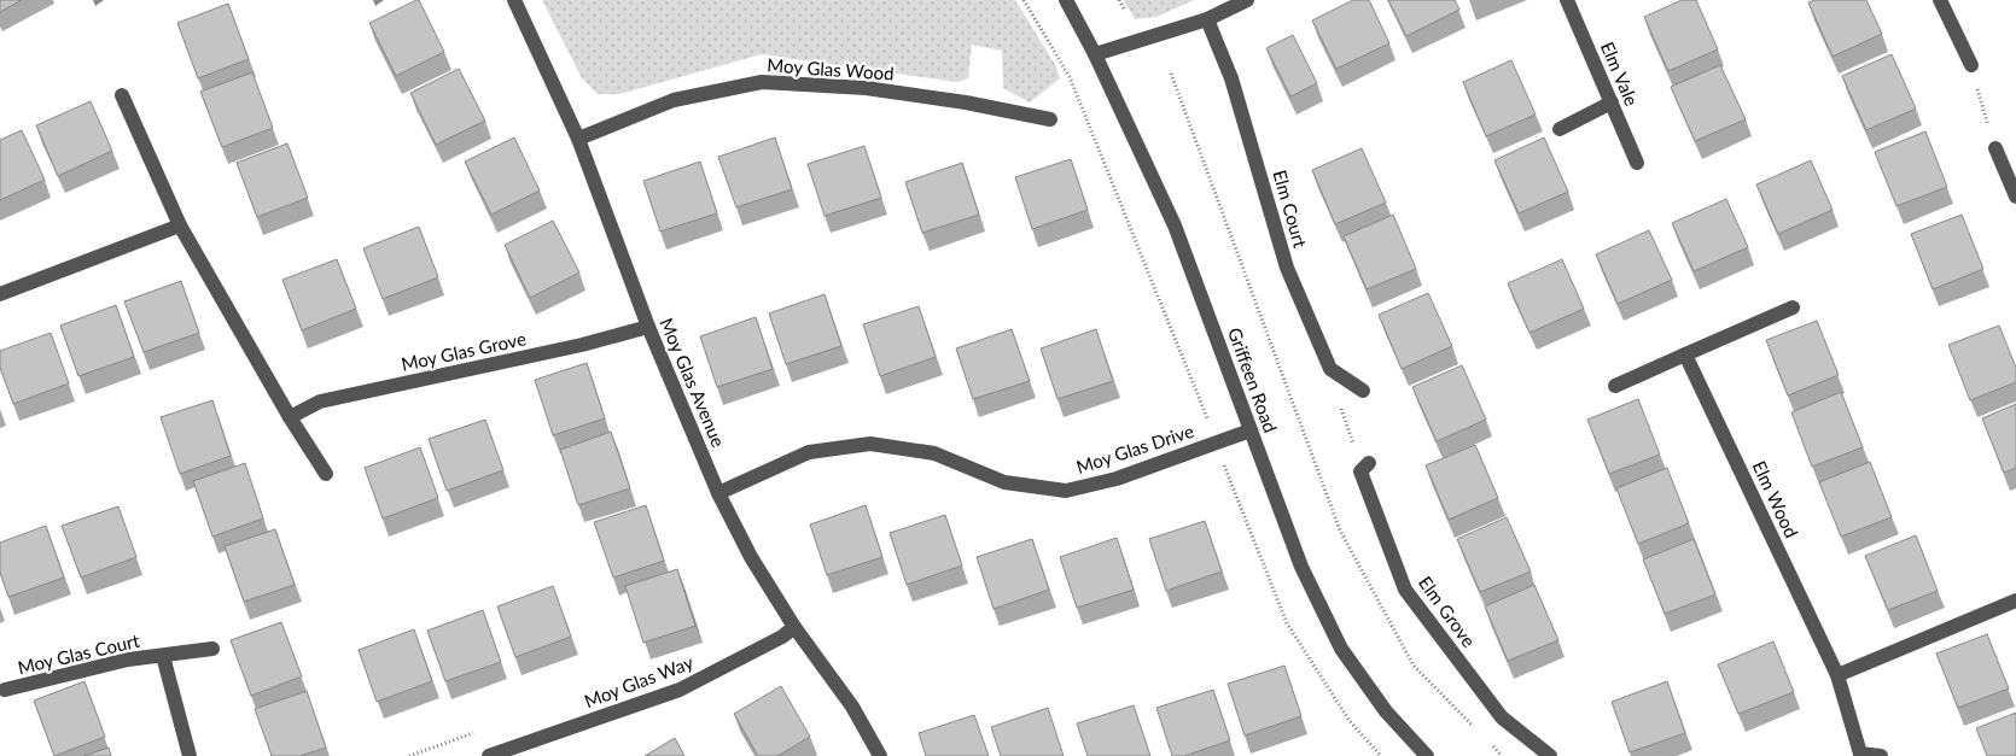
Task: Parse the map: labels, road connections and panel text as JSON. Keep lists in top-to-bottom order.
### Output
{
  "streets": {
    "street": [
      "Moy Glas Wood",
      "Elm Vale",
      "Elm Court",
      "Moy Glas Grove",
      "Griffeen Road",
      "Moy Glas Avenue",
      "Moy Glas Drive",
      "Elm Wood",
      "Elm Grove",
      "Moy Glas Court",
      "Moy Glas Way"
    ]
  },
  "crossings": [
    ["Moy Glas Wood", "Moy Glas Avenue"],
    ["Moy Glas Grove", "Moy Glas Avenue"],
    ["Griffeen Road", "Moy Glas Drive"],
    ["Moy Glas Avenue", "Moy Glas Drive"],
    ["Moy Glas Avenue", "Moy Glas Way"]
  ]
}
